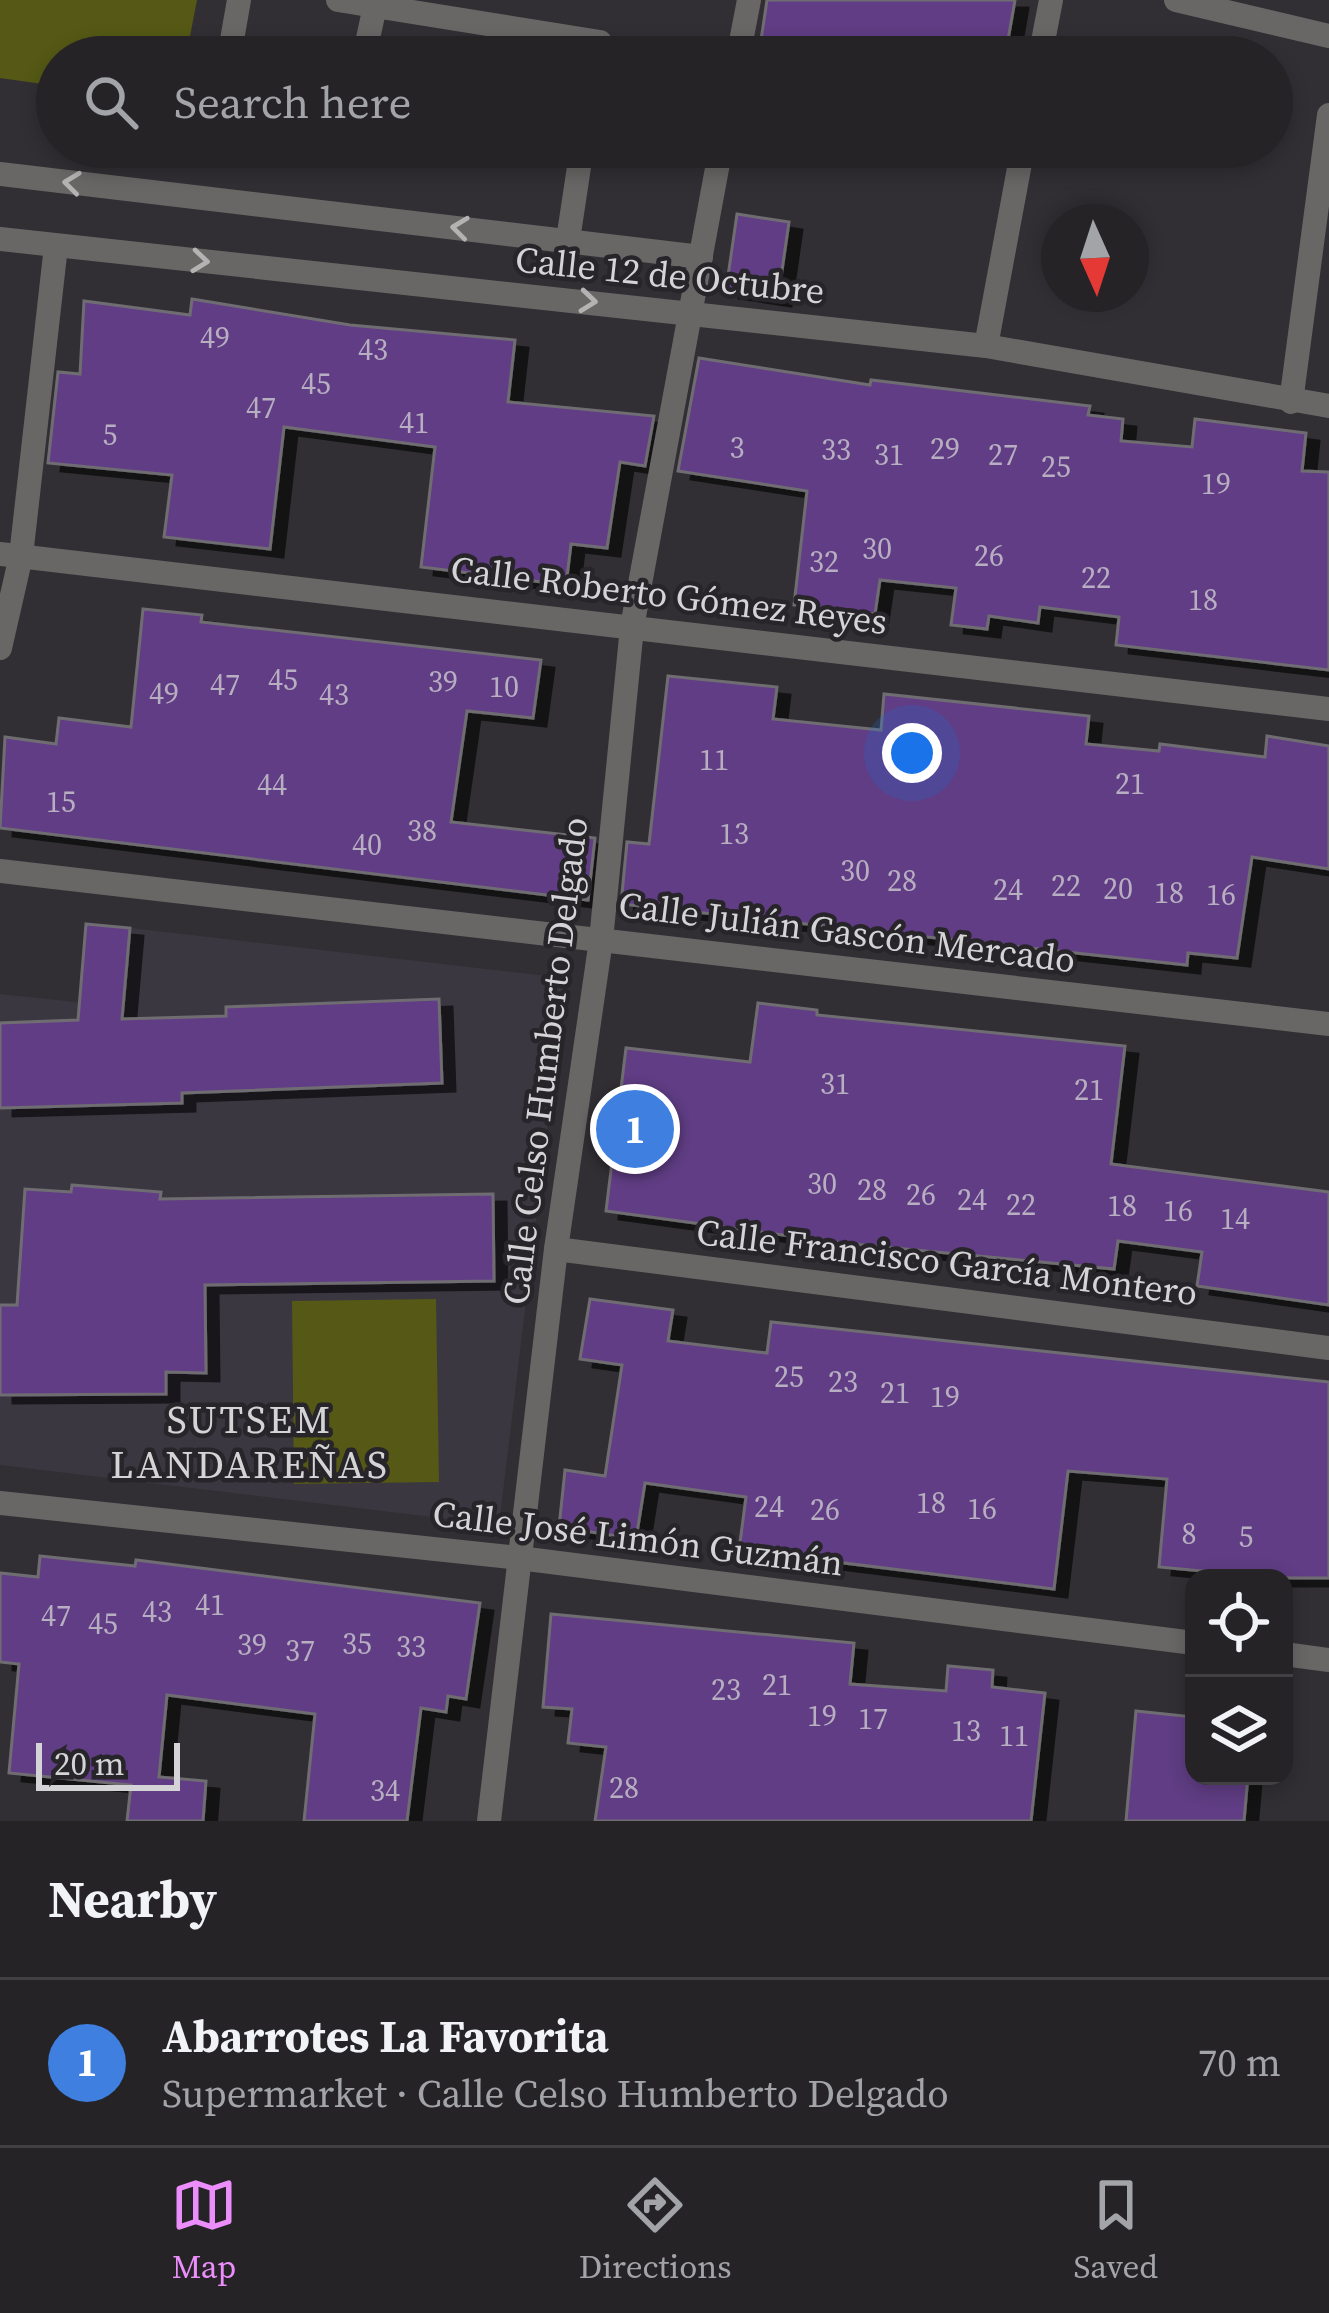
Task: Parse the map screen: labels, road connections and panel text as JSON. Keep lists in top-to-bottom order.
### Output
{
  "streets": {
    "street": [
      "Calle 12 de Octubre",
      "Calle Roberto Gómez Reyes",
      "Calle Julián Gascón Mercado",
      "Calle Celso Humberto Delgado",
      "Calle Francisco García Montero",
      "Calle José Limón Guzmán"
    ]
  },
  "crossings": [
    ["Calle 12 de Octubre", "Calle Celso Humberto Delgado"],
    ["Calle Roberto Gómez Reyes", "Calle Celso Humberto Delgado"],
    ["Calle Julián Gascón Mercado", "Calle Celso Humberto Delgado"],
    ["Calle Celso Humberto Delgado", "Calle Francisco García Montero"],
    ["Calle Celso Humberto Delgado", "Calle José Limón Guzmán"]
  ],
  "districts": ["SUTSEM LANDAREÑAS"],
  "house_numbers": [
    "49",
    "43",
    "45",
    "47",
    "41",
    "5",
    "3",
    "29",
    "33",
    "31",
    "27",
    "25",
    "19",
    "30",
    "26",
    "32",
    "22",
    "18",
    "45",
    "39",
    "47",
    "10",
    "49",
    "43",
    "11",
    "21",
    "44",
    "15",
    "38",
    "13",
    "40",
    "30",
    "28",
    "22",
    "20",
    "24",
    "18",
    "16",
    "31",
    "21",
    "30",
    "28",
    "26",
    "24",
    "22",
    "18",
    "16",
    "14",
    "25",
    "23",
    "21",
    "19",
    "18",
    "24",
    "16",
    "26",
    "8",
    "5",
    "41",
    "43",
    "47",
    "45",
    "35",
    "39",
    "33",
    "37",
    "21",
    "23",
    "19",
    "17",
    "13",
    "11",
    "28",
    "34"
  ],
  "scale_bar": "20 m",
  "north": "bottom",
  "page": {
    "search": "Search here",
    "pins": "1",
    "scale": "20 m",
    "heading": "Nearby",
    "list": [
      {
        "mark": "1",
        "name": "Abarrotes La Favorita",
        "note": "Supermarket · Calle Celso Humberto Delgado",
        "value": "70 m"
      }
    ],
    "nav": ["Map", "Directions", "Saved"]
  }
}
